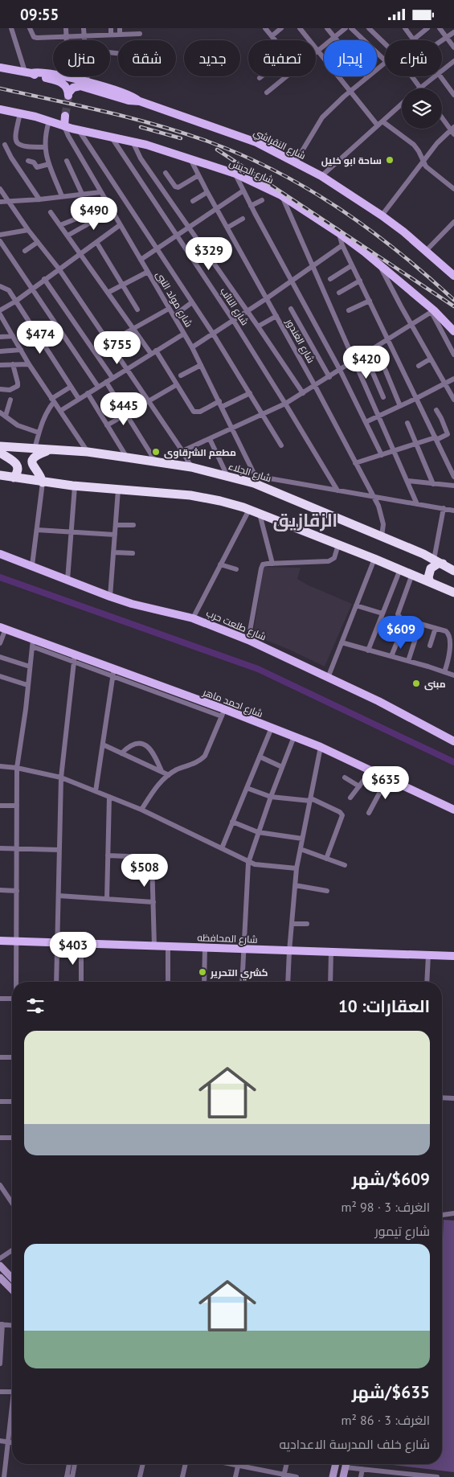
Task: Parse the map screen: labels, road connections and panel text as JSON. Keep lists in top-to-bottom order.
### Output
{
  "streets": {
    "highway": ["شارع الجلاء"],
    "main road": [
      "شارع النقراشي",
      "شارع الجيش",
      "شارع طلعت حرب",
      "شارع احمد ماهر",
      "شارع المحافظه"
    ],
    "street": ["شارع مولد النبى", "شارع النائب", "شارع الغندور"]
  },
  "crossings": [
    ["شارع الجيش", "شارع مولد النبى"],
    ["شارع الجيش", "شارع النائب"],
    ["شارع الجيش", "شارع الغندور"],
    ["شارع مولد النبى", "شارع الجلاء"],
    ["شارع الغندور", "شارع الجلاء"]
  ],
  "districts": ["الزقازيق"],
  "places": [
    "ساحة ابو خليل",
    "مطعم الشرقاوى",
    "مبنى",
    "كشري التحرير"
  ],
  "page": {
    "status": "09:55",
    "chip": [
      "شراء",
      "إيجار",
      "تصفية",
      "جديد",
      "شقة",
      "منزل"
    ],
    "price": [
      "$490",
      "$329",
      "$474",
      "$755",
      "$420",
      "$445",
      "$609",
      "$635",
      "$508",
      "$403"
    ],
    "heading": "العقارات: 10",
    "list": [
      {
        "name": "$609/شهر",
        "note": "الغرف: 3 · 98 m² · شارع تيمور"
      },
      {
        "name": "$635/شهر",
        "note": "الغرف: 3 · 86 m² · شارع خلف المدرسة الاعداديه"
      }
    ]
  }
}
